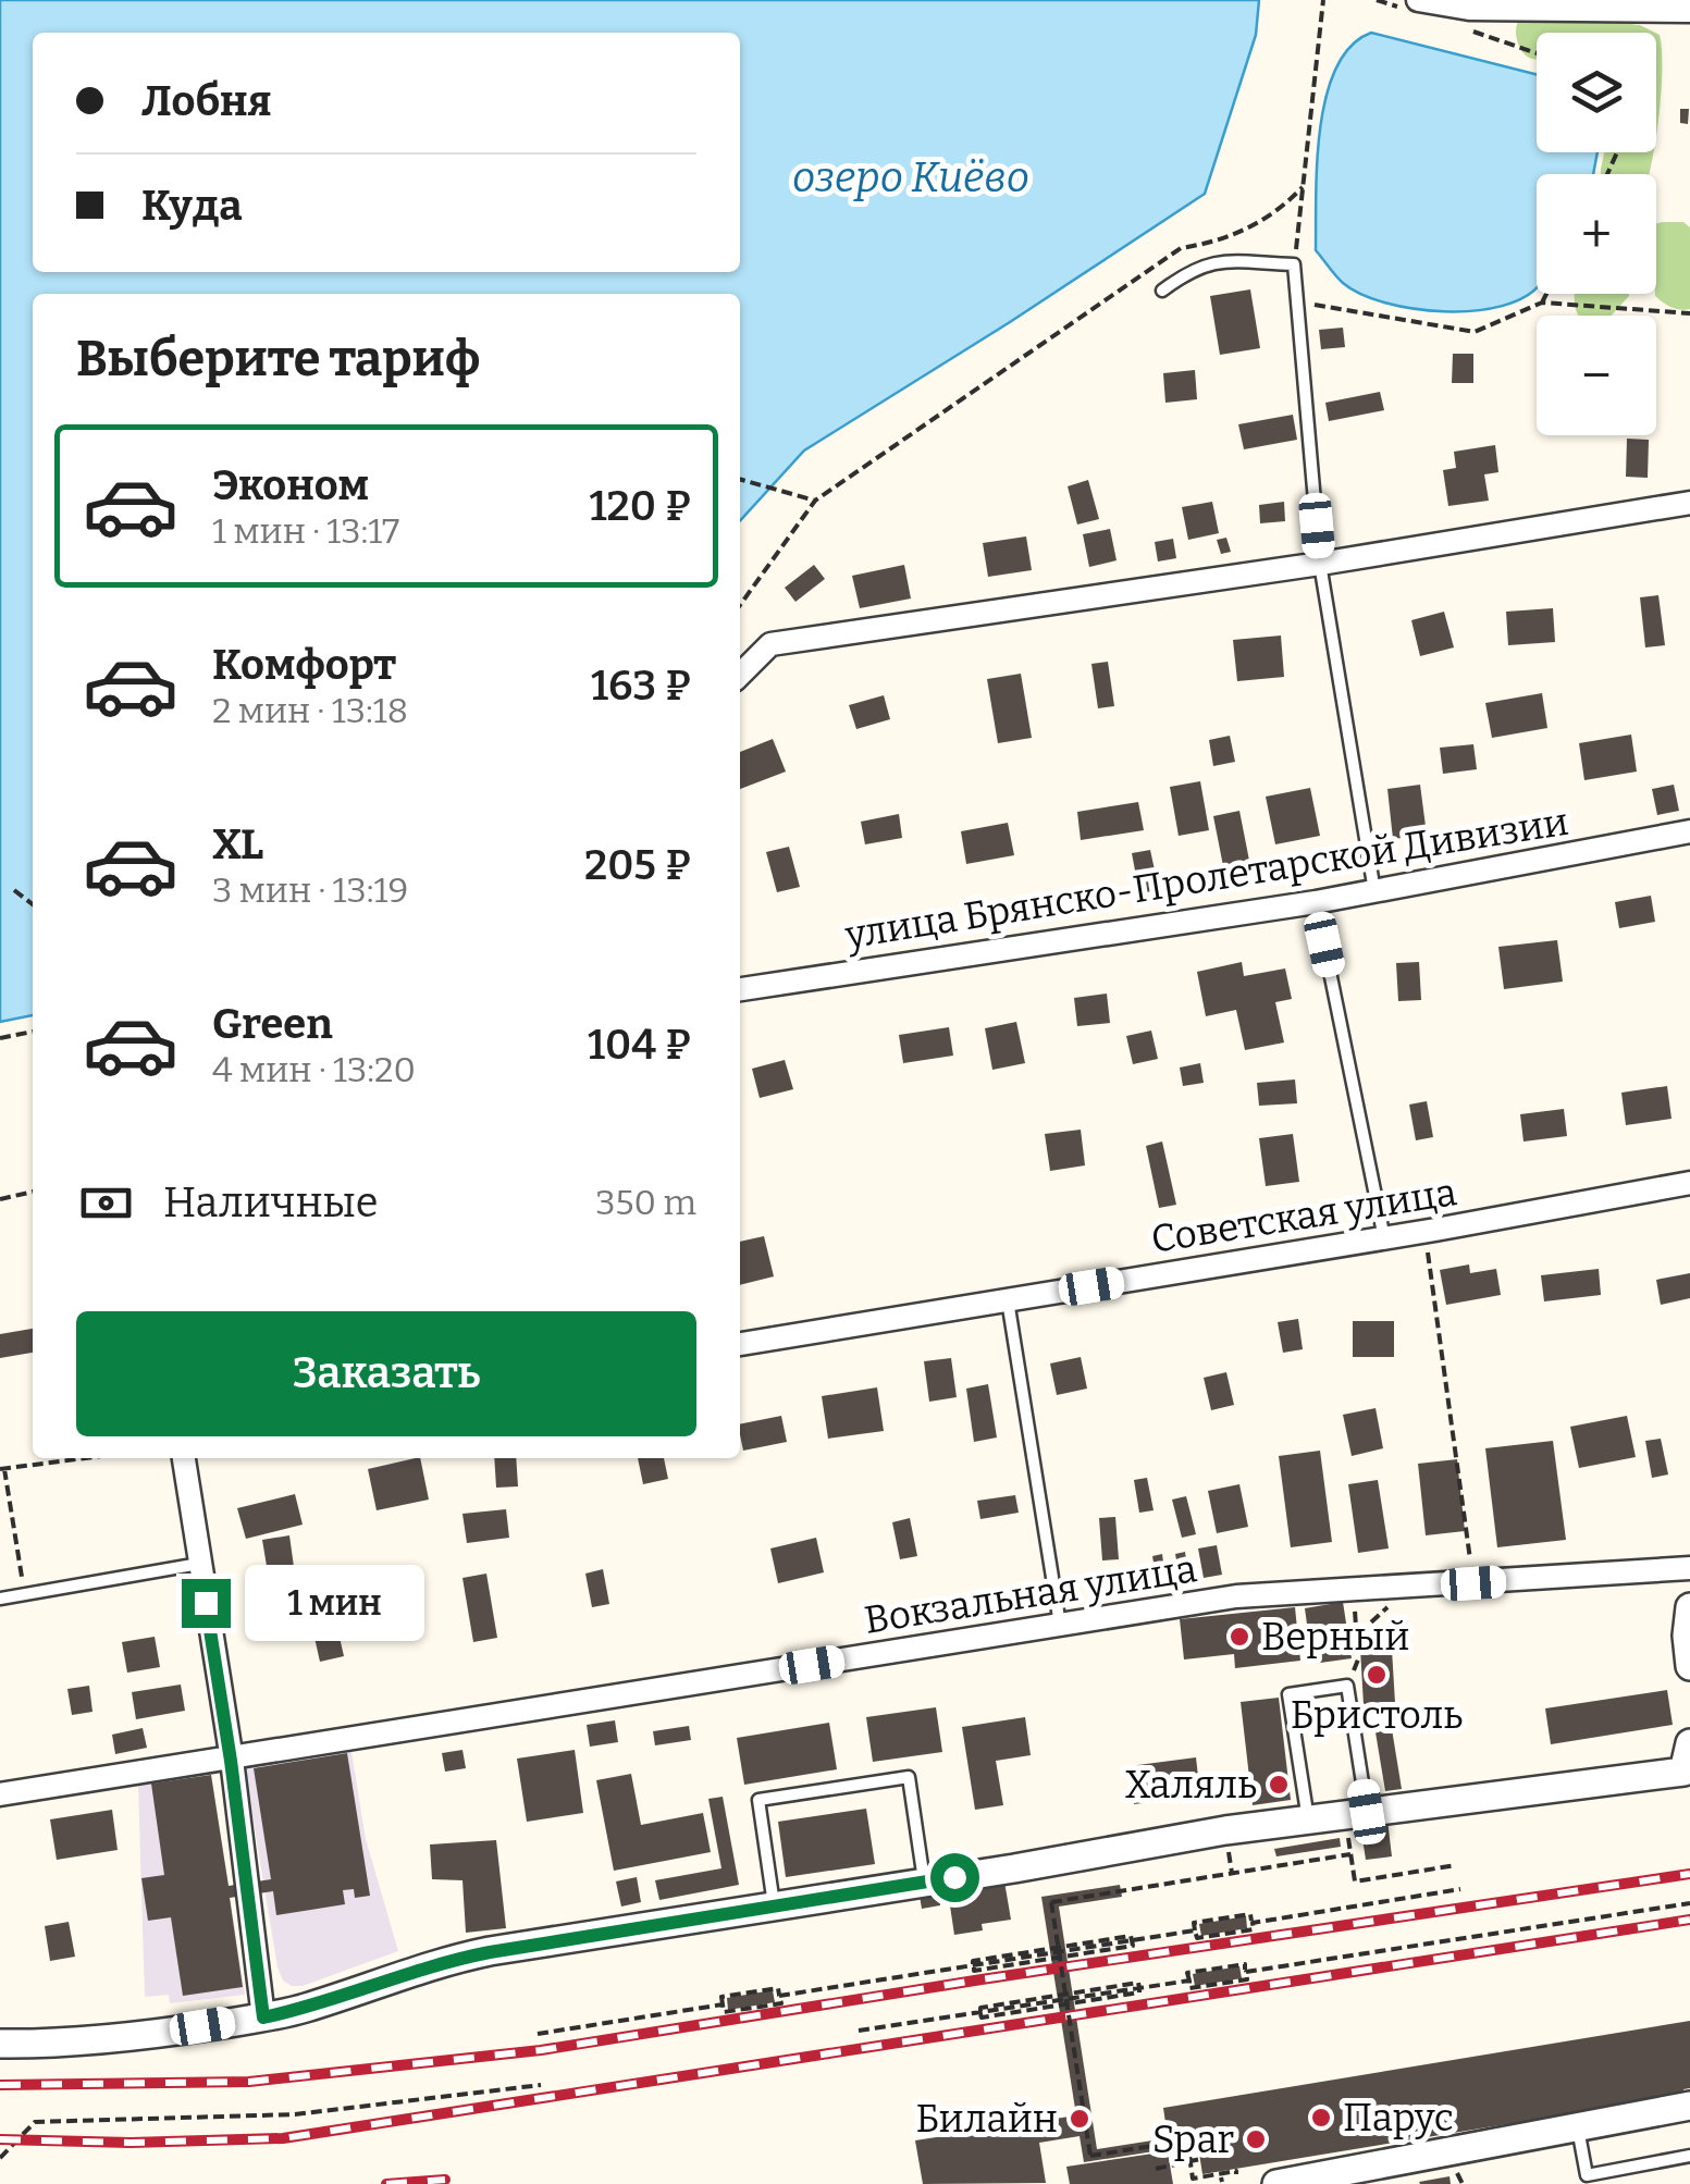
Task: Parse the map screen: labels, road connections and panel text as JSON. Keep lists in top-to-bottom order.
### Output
{
  "streets": {
    "street": ["улица Брянско-Пролетарской Дивизии", "Советская улица", "Вокзальная улица"]
  },
  "water": ["озеро Киёво"],
  "places": [
    "Верный",
    "Бристоль",
    "Халяль",
    "Парус",
    "Билайн",
    "Spar"
  ],
  "page": {
    "map_buttons": ["+", "−"],
    "banner": ["Лобня", "Куда"],
    "heading": "Выберите тариф",
    "list": [
      {
        "name": "Эконом",
        "note": "1 мин · 13:17",
        "value": "120 ₽"
      },
      {
        "name": "Комфорт",
        "note": "2 мин · 13:18",
        "value": "163 ₽"
      },
      {
        "name": "XL",
        "note": "3 мин · 13:19",
        "value": "205 ₽"
      },
      {
        "name": "Green",
        "note": "4 мин · 13:20",
        "value": "104 ₽"
      }
    ],
    "pay": ["Наличные", "350 m"],
    "buttons": "Заказать",
    "bubble": "1 мин"
  }
}
